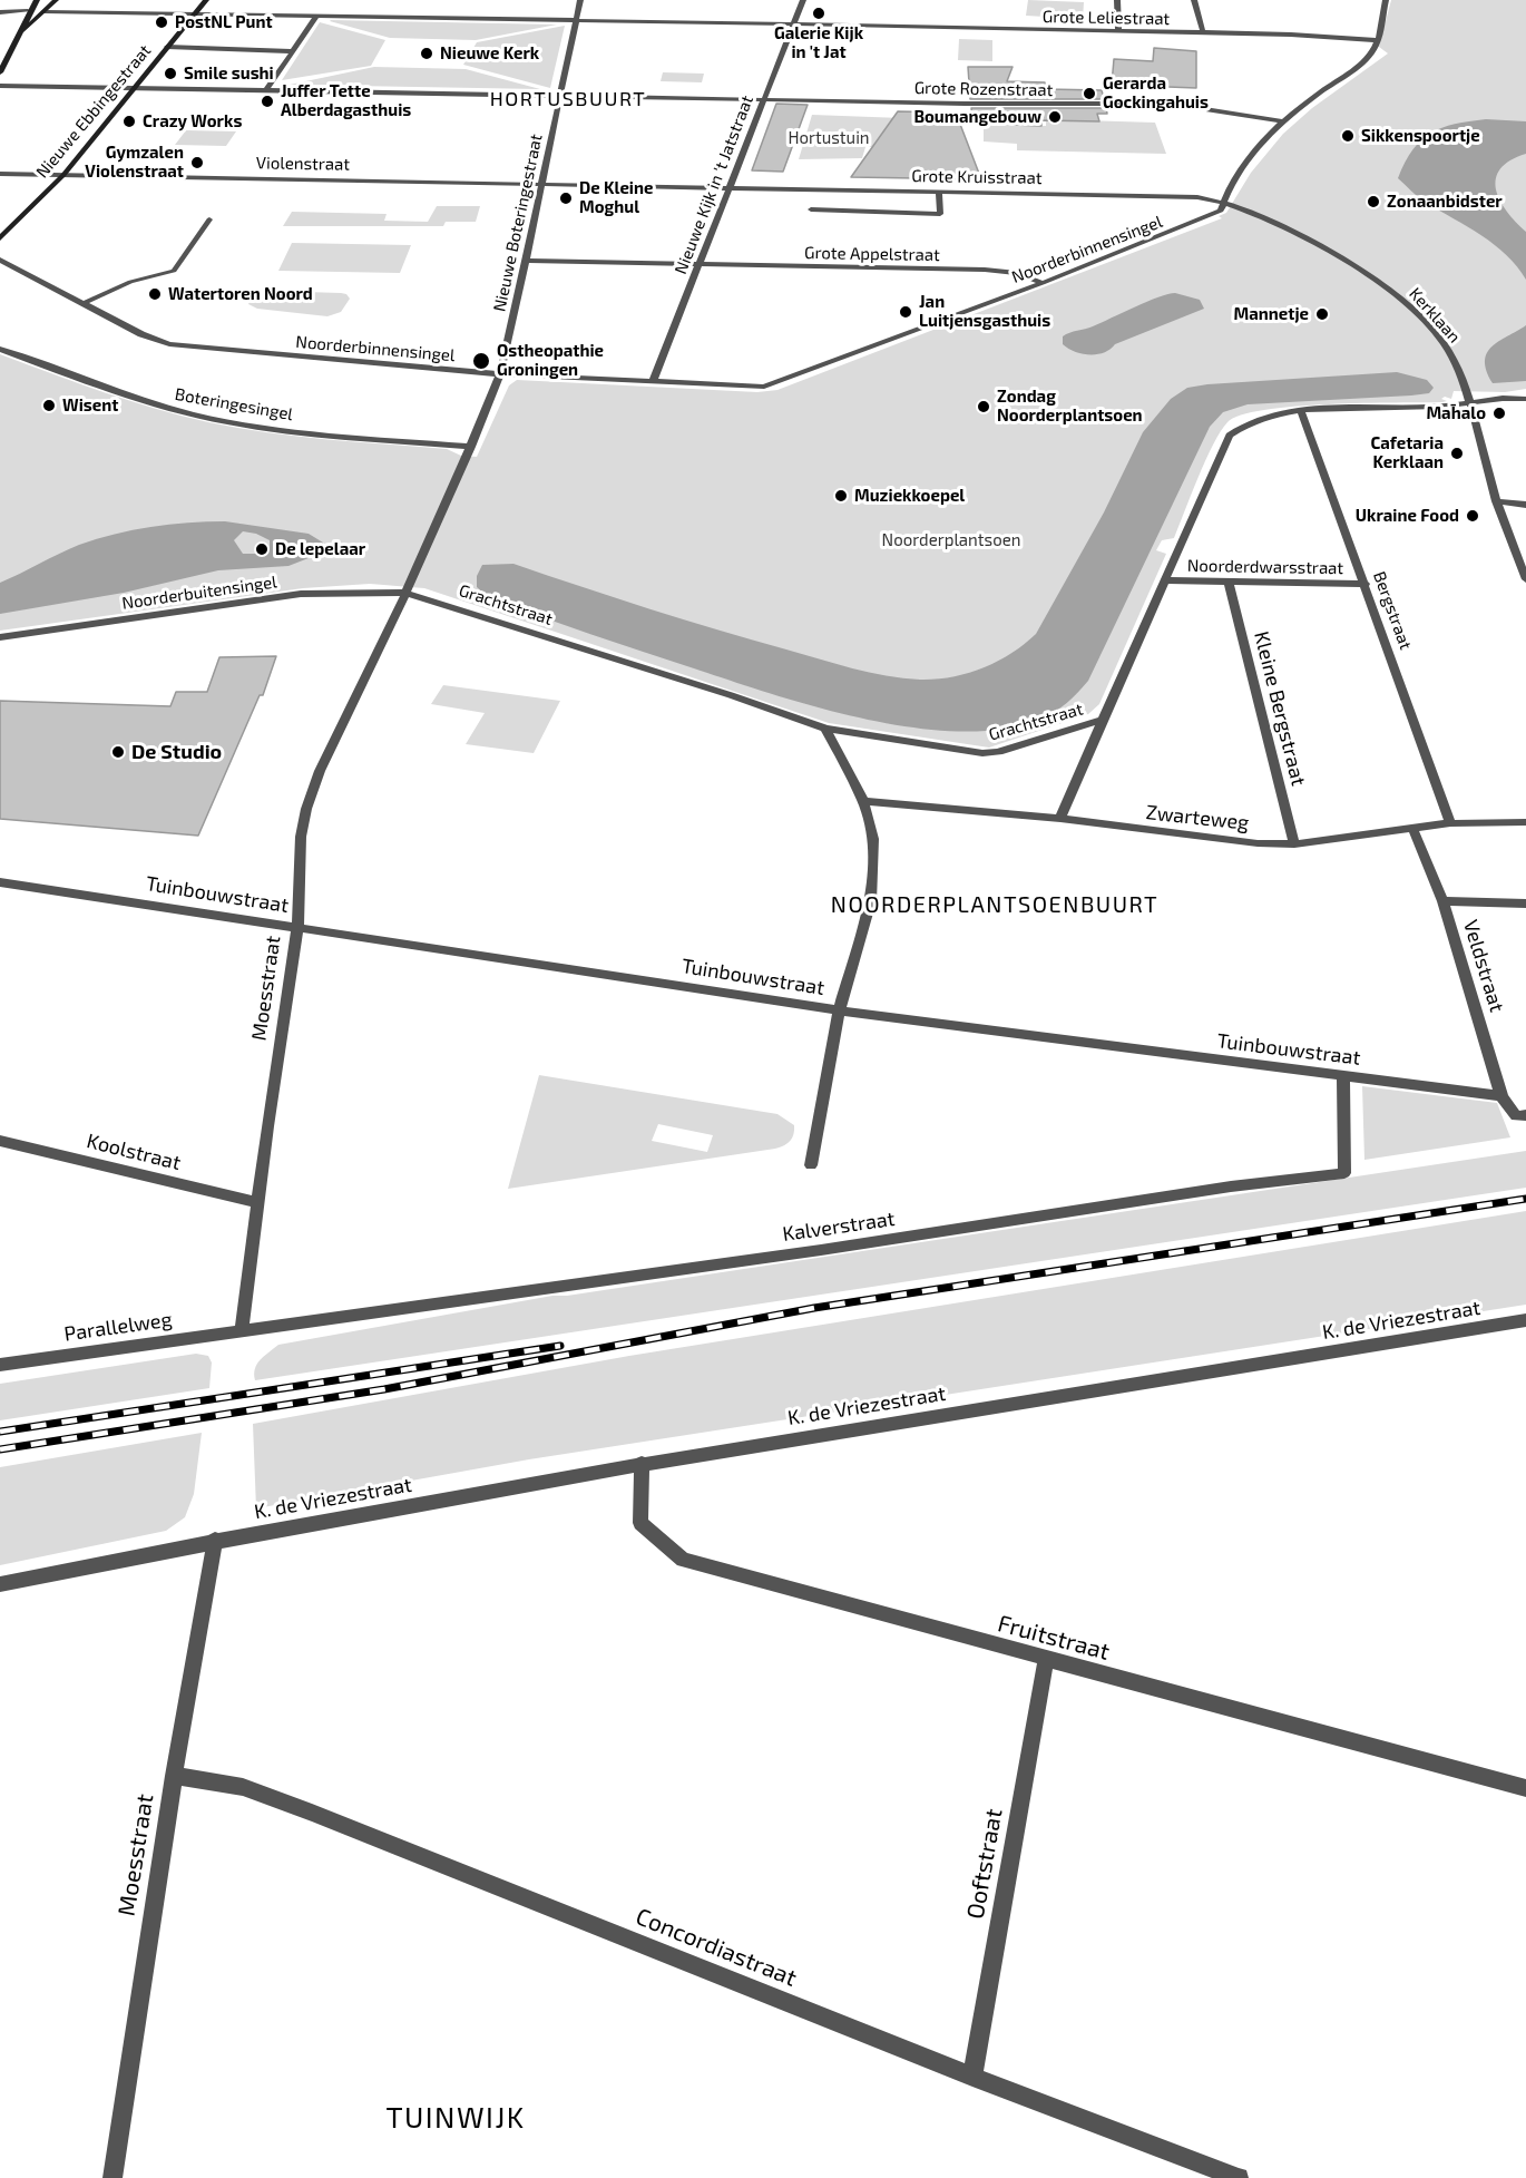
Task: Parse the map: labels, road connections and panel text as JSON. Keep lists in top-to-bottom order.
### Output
{
  "streets": {
    "street": [
      "Grote Leliestraat",
      "Grote Rozenstraat",
      "Nieuwe Ebbingestraat",
      "Violenstraat",
      "Grote Kruisstraat",
      "Nieuwe Kijk in 't Jatstraat",
      "Nieuwe Boteringestraat",
      "Noorderbinnensingel",
      "Grote Appelstraat",
      "Kerklaan",
      "Boteringesingel",
      "Noorderdwarsstraat",
      "Noorderbuitensingel",
      "Grachtstraat",
      "Bergstraat",
      "Kleine Bergstraat",
      "Zwarteweg",
      "Tuinbouwstraat",
      "Veldstraat",
      "Moesstraat",
      "Koolstraat",
      "Kalverstraat",
      "K. de Vriezestraat",
      "Parallelweg",
      "Fruitstraat",
      "Ooftstraat",
      "Concordiastraat"
    ]
  },
  "crossings": [
    ["Grote Leliestraat", "Nieuwe Ebbingestraat"],
    ["Grote Leliestraat", "Nieuwe Kijk in 't Jatstraat"],
    ["Grote Leliestraat", "Nieuwe Boteringestraat"],
    ["Grote Leliestraat", "Noorderbinnensingel"],
    ["Grote Rozenstraat", "Nieuwe Ebbingestraat"],
    ["Grote Rozenstraat", "Nieuwe Kijk in 't Jatstraat"],
    ["Grote Rozenstraat", "Nieuwe Boteringestraat"],
    ["Grote Rozenstraat", "Noorderbinnensingel"],
    ["Nieuwe Ebbingestraat", "Violenstraat"],
    ["Violenstraat", "Grote Kruisstraat"],
    ["Violenstraat", "Nieuwe Kijk in 't Jatstraat"],
    ["Violenstraat", "Nieuwe Boteringestraat"],
    ["Grote Kruisstraat", "Nieuwe Kijk in 't Jatstraat"],
    ["Grote Kruisstraat", "Noorderbinnensingel"],
    ["Grote Kruisstraat", "Kerklaan"],
    ["Nieuwe Kijk in 't Jatstraat", "Noorderbinnensingel"],
    ["Nieuwe Kijk in 't Jatstraat", "Grote Appelstraat"],
    ["Nieuwe Boteringestraat", "Noorderbinnensingel"],
    ["Nieuwe Boteringestraat", "Grote Appelstraat"],
    ["Nieuwe Boteringestraat", "Boteringesingel"],
    ["Nieuwe Boteringestraat", "Moesstraat"],
    ["Noorderbinnensingel", "Grote Appelstraat"],
    ["Noorderbinnensingel", "Kerklaan"],
    ["Kerklaan", "Grachtstraat"],
    ["Boteringesingel", "Moesstraat"],
    ["Noorderdwarsstraat", "Grachtstraat"],
    ["Noorderdwarsstraat", "Bergstraat"],
    ["Noorderdwarsstraat", "Kleine Bergstraat"],
    ["Noorderbuitensingel", "Grachtstraat"],
    ["Noorderbuitensingel", "Moesstraat"],
    ["Grachtstraat", "Bergstraat"],
    ["Grachtstraat", "Moesstraat"],
    ["Bergstraat", "Zwarteweg"],
    ["Kleine Bergstraat", "Zwarteweg"],
    ["Zwarteweg", "Veldstraat"],
    ["Tuinbouwstraat", "Veldstraat"],
    ["Tuinbouwstraat", "Moesstraat"],
    ["Tuinbouwstraat", "Kalverstraat"],
    ["Moesstraat", "Koolstraat"],
    ["Moesstraat", "Kalverstraat"],
    ["Moesstraat", "K. de Vriezestraat"],
    ["Moesstraat", "Parallelweg"],
    ["Moesstraat", "Concordiastraat"],
    ["Kalverstraat", "Parallelweg"],
    ["K. de Vriezestraat", "Fruitstraat"],
    ["Fruitstraat", "Ooftstraat"],
    ["Ooftstraat", "Concordiastraat"]
  ],
  "districts": ["HORTUSBUURT", "NOORDERPLANTSOENBUURT", "TUINWIJK"],
  "parks": ["Hortustuin", "Noorderplantsoen"],
  "places": [
    "Galerie Kijk in 't Jat",
    "PostNL Punt",
    "Nieuwe Kerk",
    "Smile sushi",
    "Gerarda Gockingahuis",
    "Juffer Tette Alberdagasthuis",
    "Boumangebouw",
    "Crazy Works",
    "Sikkenspoortje",
    "Gymzalen Violenstraat",
    "De Kleine Moghul",
    "Zonaanbidster",
    "Watertoren Noord",
    "Jan Luitjensgasthuis",
    "Mannetje",
    "Ostheopathie Groningen",
    "Wisent",
    "Zondag Noorderplantsoen",
    "Mah̄alo",
    "Cafetaria Kerklaan",
    "Muziekkoepel",
    "Ukraine Food",
    "De lepelaar",
    "De Studio"
  ]
}
